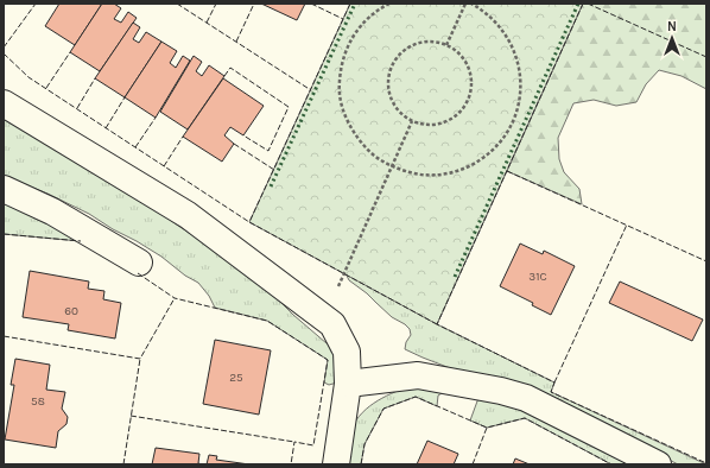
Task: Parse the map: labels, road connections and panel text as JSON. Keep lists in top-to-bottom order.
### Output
{
  "house_numbers": [
    "31C",
    "60",
    "25",
    "58"
  ],
  "north": "top"
}
